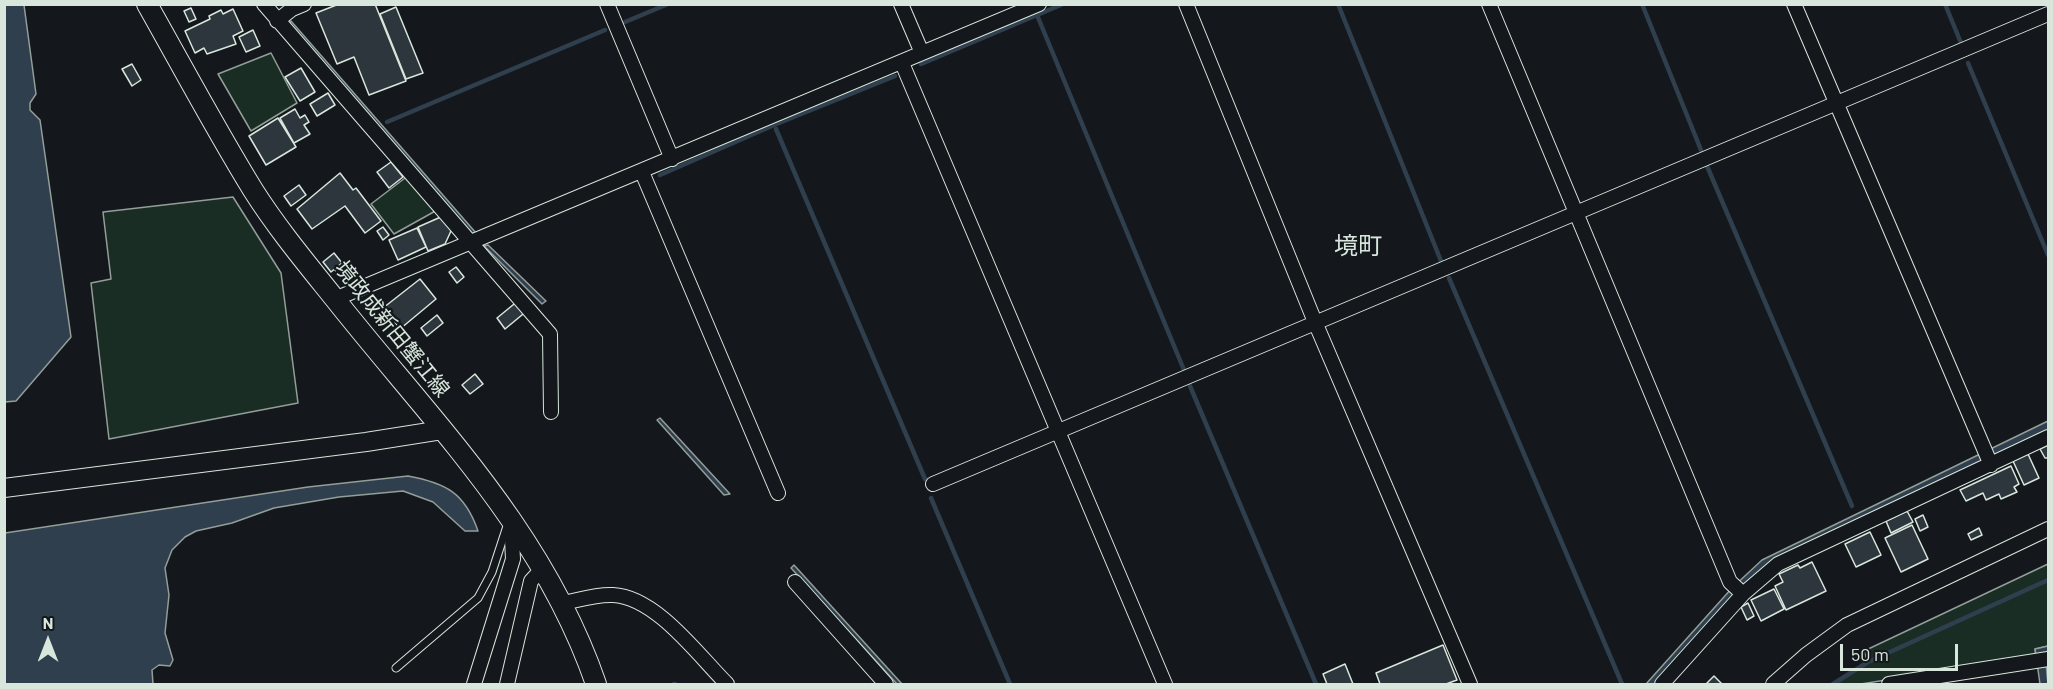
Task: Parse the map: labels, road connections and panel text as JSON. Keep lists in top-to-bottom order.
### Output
{
  "streets": {
    "main road": ["境政成新田蟹江線"]
  },
  "districts": ["境町"],
  "scale_bar": "50 m",
  "north": "top"
}
